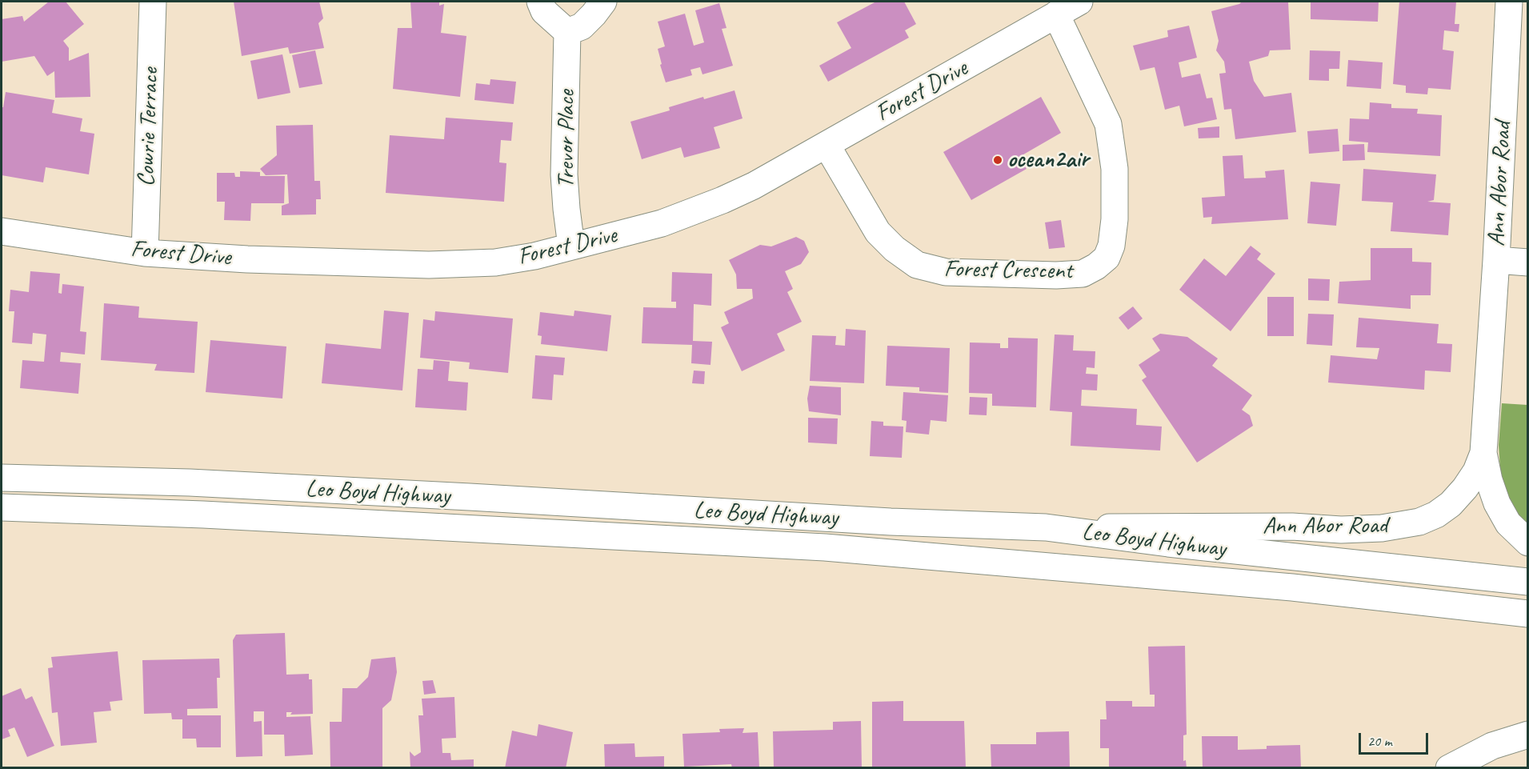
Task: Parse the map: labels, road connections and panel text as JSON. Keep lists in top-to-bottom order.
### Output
{
  "streets": {
    "main road": [
      "Forest Drive",
      "Cowrie Terrace",
      "Trevor Place",
      "Ann Abor Road",
      "Forest Crescent",
      "Leo Boyd Highway"
    ]
  },
  "crossings": [
    ["Forest Drive", "Cowrie Terrace"],
    ["Forest Drive", "Trevor Place"],
    ["Forest Drive", "Forest Crescent"],
    ["Ann Abor Road", "Leo Boyd Highway"]
  ],
  "places": ["ocean2air"],
  "scale_bar": "20 m"
}
